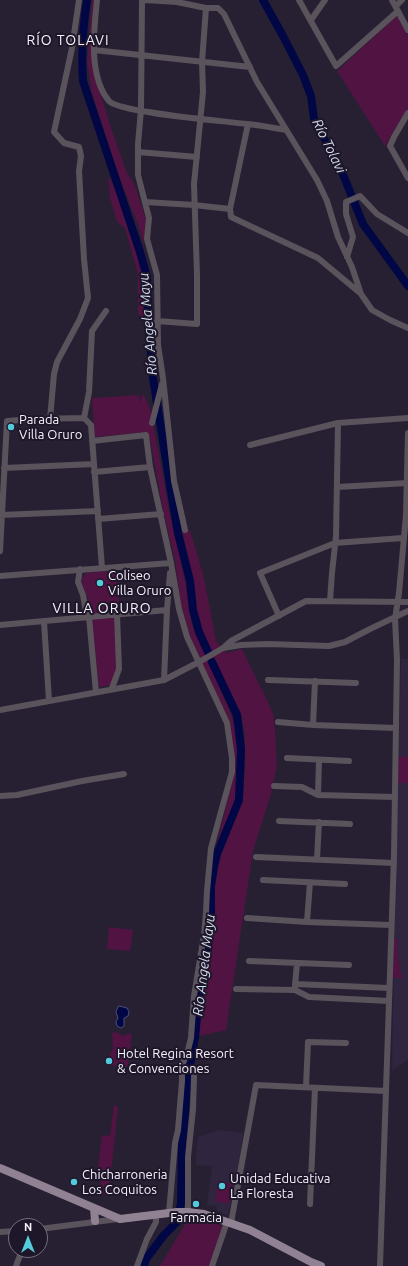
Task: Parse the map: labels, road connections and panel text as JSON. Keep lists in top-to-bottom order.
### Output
{
  "districts": ["RÍO TOLAVI", "VILLA ORURO"],
  "water": ["Río Tolavi", "Río Angela Mayu"],
  "places": [
    "Parada Villa Oruro",
    "Coliseo Villa Oruro",
    "Hotel Regina Resort & Convenciones",
    "Chicharroneria Los Coquitos",
    "Unidad Educativa La Floresta",
    "Farmacia"
  ],
  "north": "top"
}
